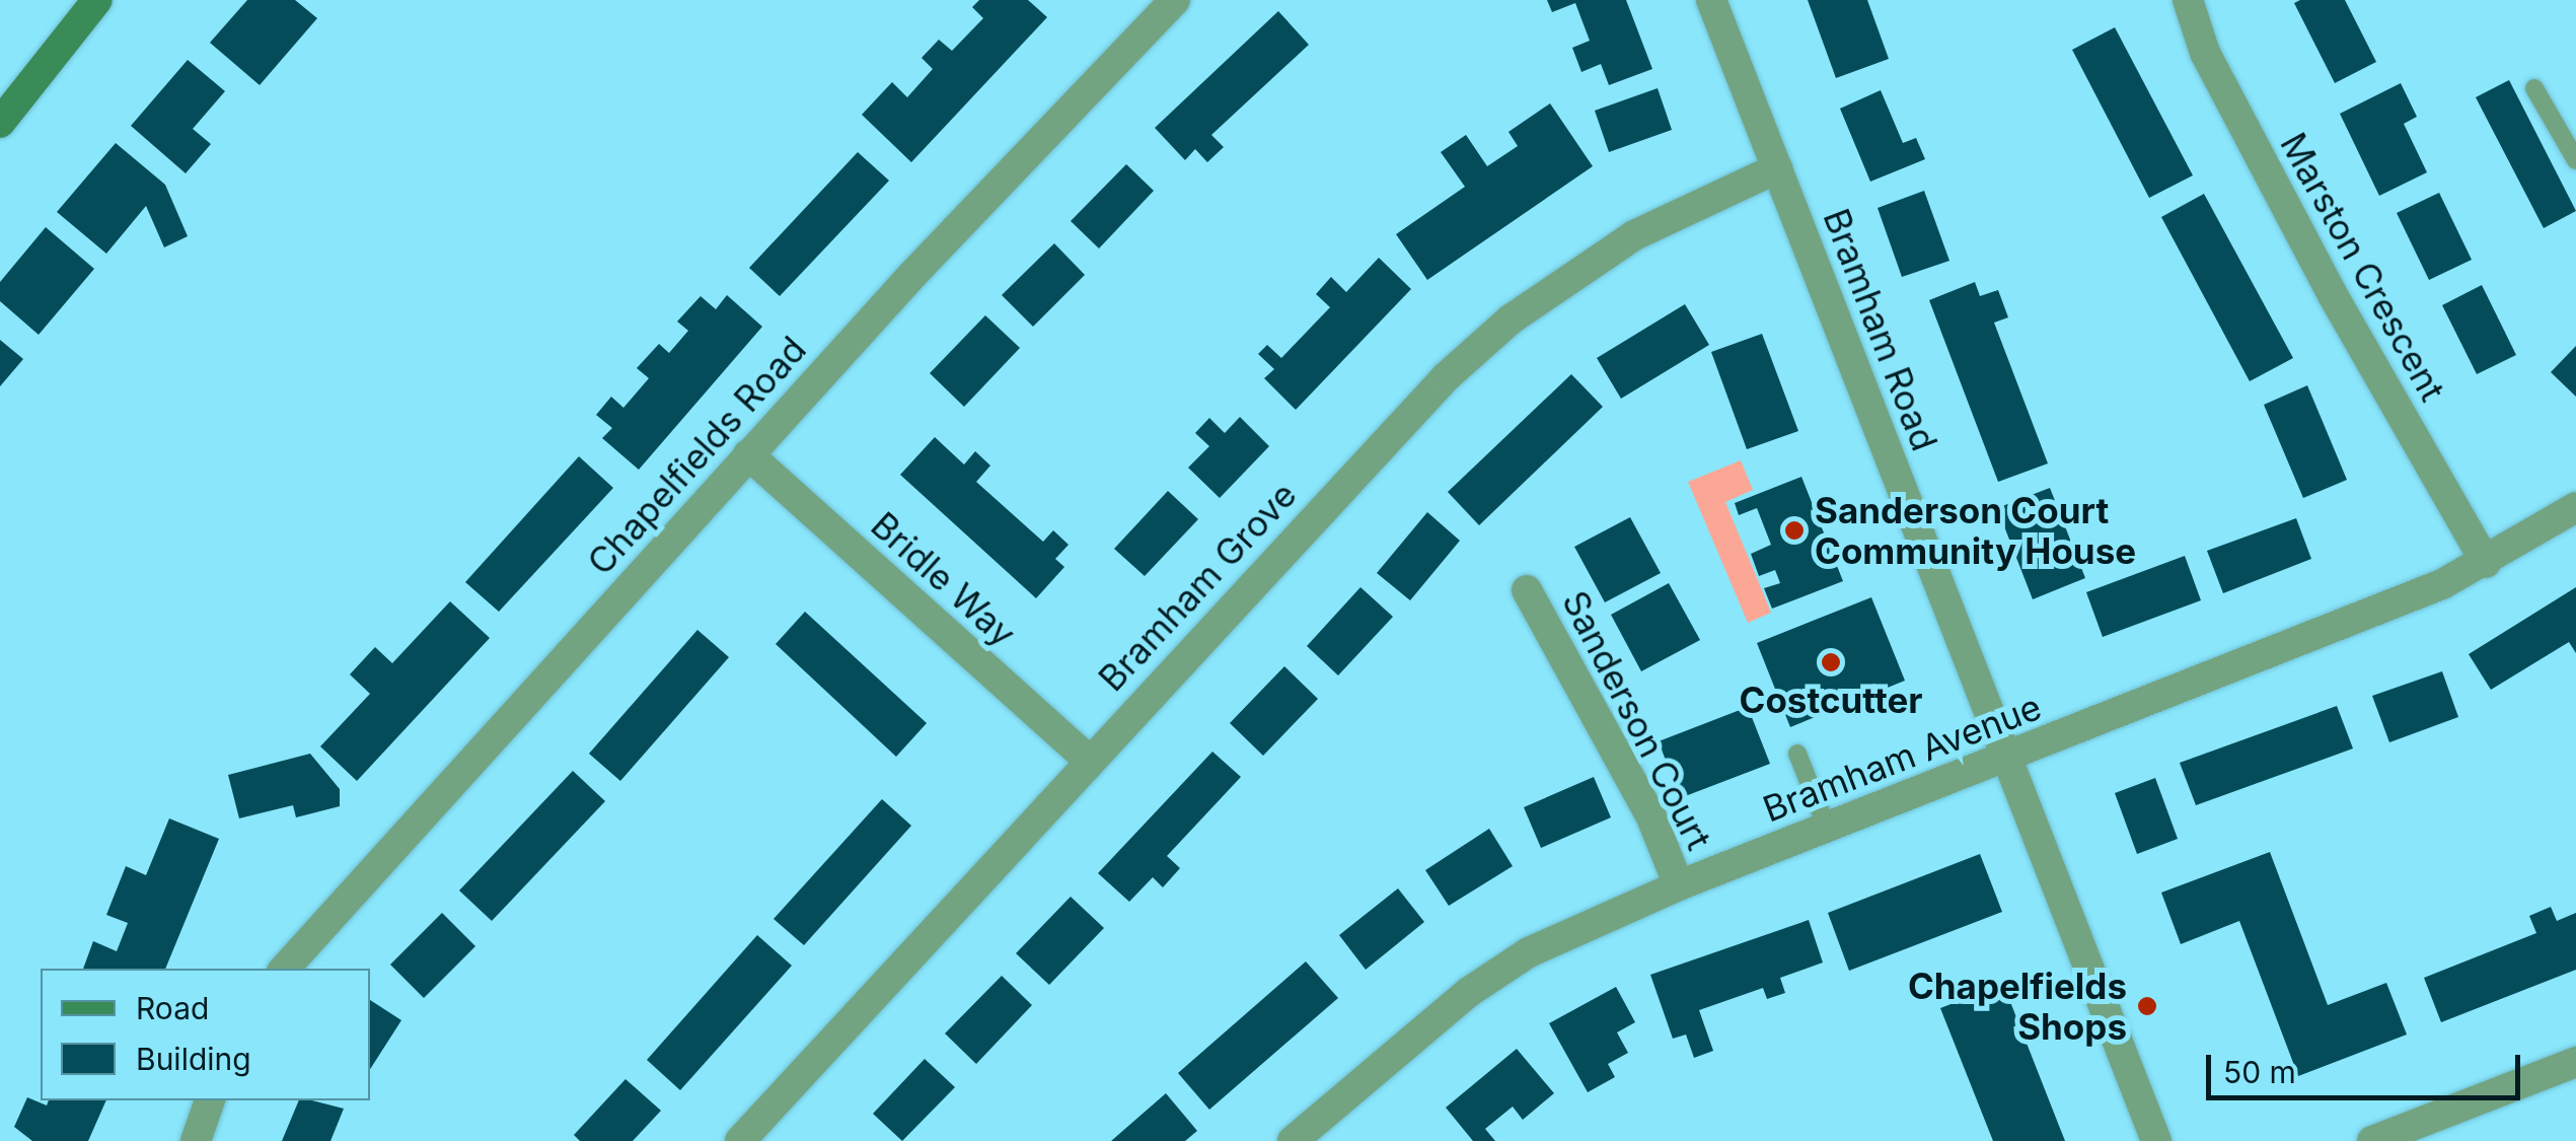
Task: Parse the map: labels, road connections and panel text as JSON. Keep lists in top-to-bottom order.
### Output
{
  "streets": {
    "street": [
      "Marston Crescent",
      "Bramham Road",
      "Chapelfields Road",
      "Bridle Way",
      "Bramham Grove",
      "Sanderson Court",
      "Bramham Avenue"
    ]
  },
  "crossings": [
    ["Marston Crescent", "Bramham Avenue"],
    ["Bramham Road", "Bramham Grove"],
    ["Bramham Road", "Bramham Avenue"],
    ["Chapelfields Road", "Bridle Way"],
    ["Bridle Way", "Bramham Grove"],
    ["Sanderson Court", "Bramham Avenue"]
  ],
  "places": ["Sanderson Court Community House", "Costcutter", "Chapelfields Shops"],
  "legend": ["Road", "Building"],
  "scale_bar": "50 m"
}
